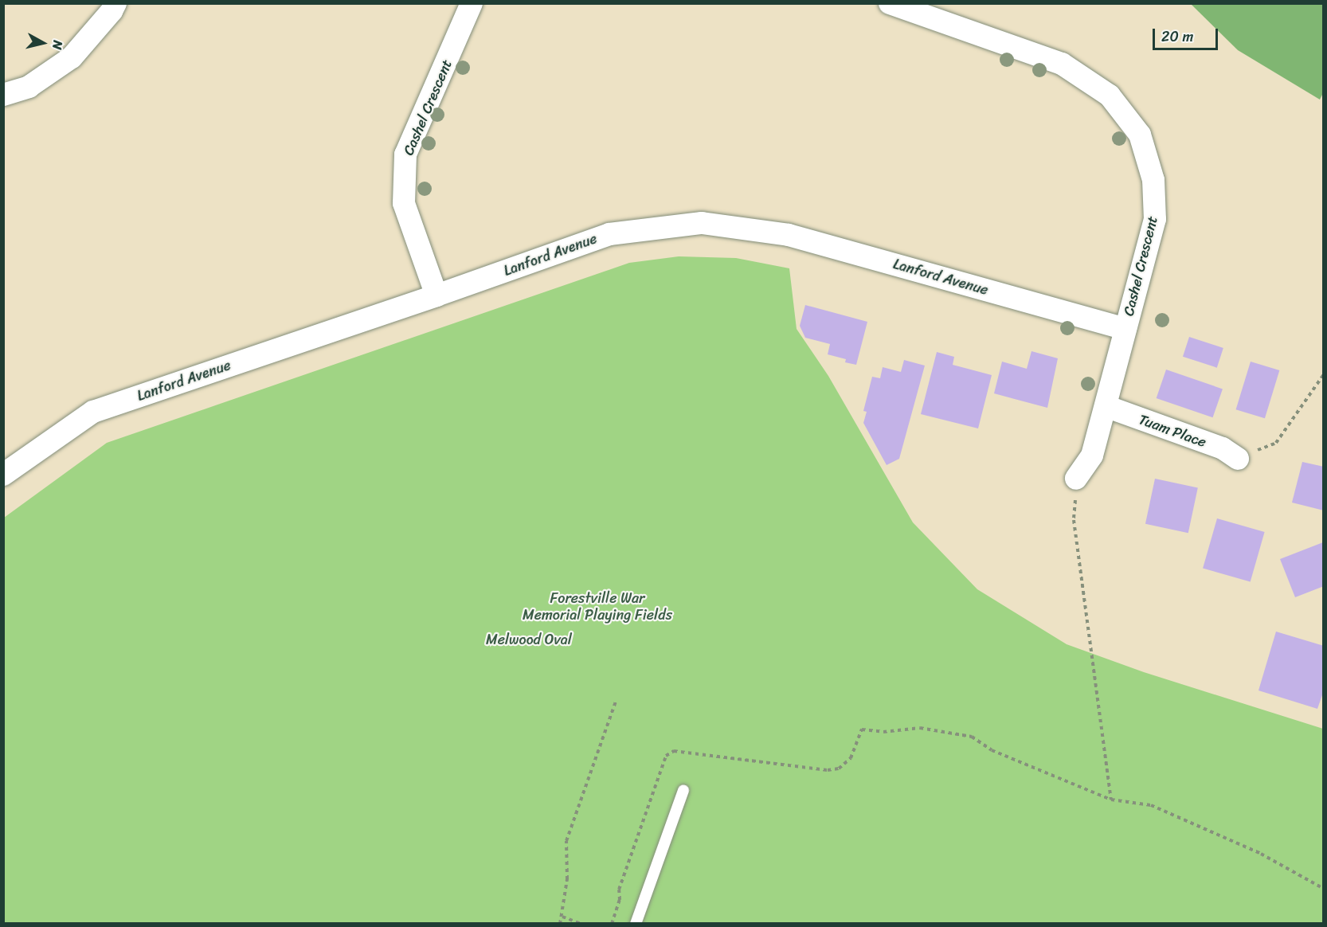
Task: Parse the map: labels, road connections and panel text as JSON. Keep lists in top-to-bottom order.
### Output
{
  "streets": {
    "street": ["Cashel Crescent", "Lanford Avenue", "Tuam Place"]
  },
  "crossings": [
    ["Cashel Crescent", "Lanford Avenue"],
    ["Cashel Crescent", "Tuam Place"]
  ],
  "parks": ["Forestville War Memorial Playing Fields", "Melwood Oval"],
  "scale_bar": "20 m",
  "north": "right"
}
